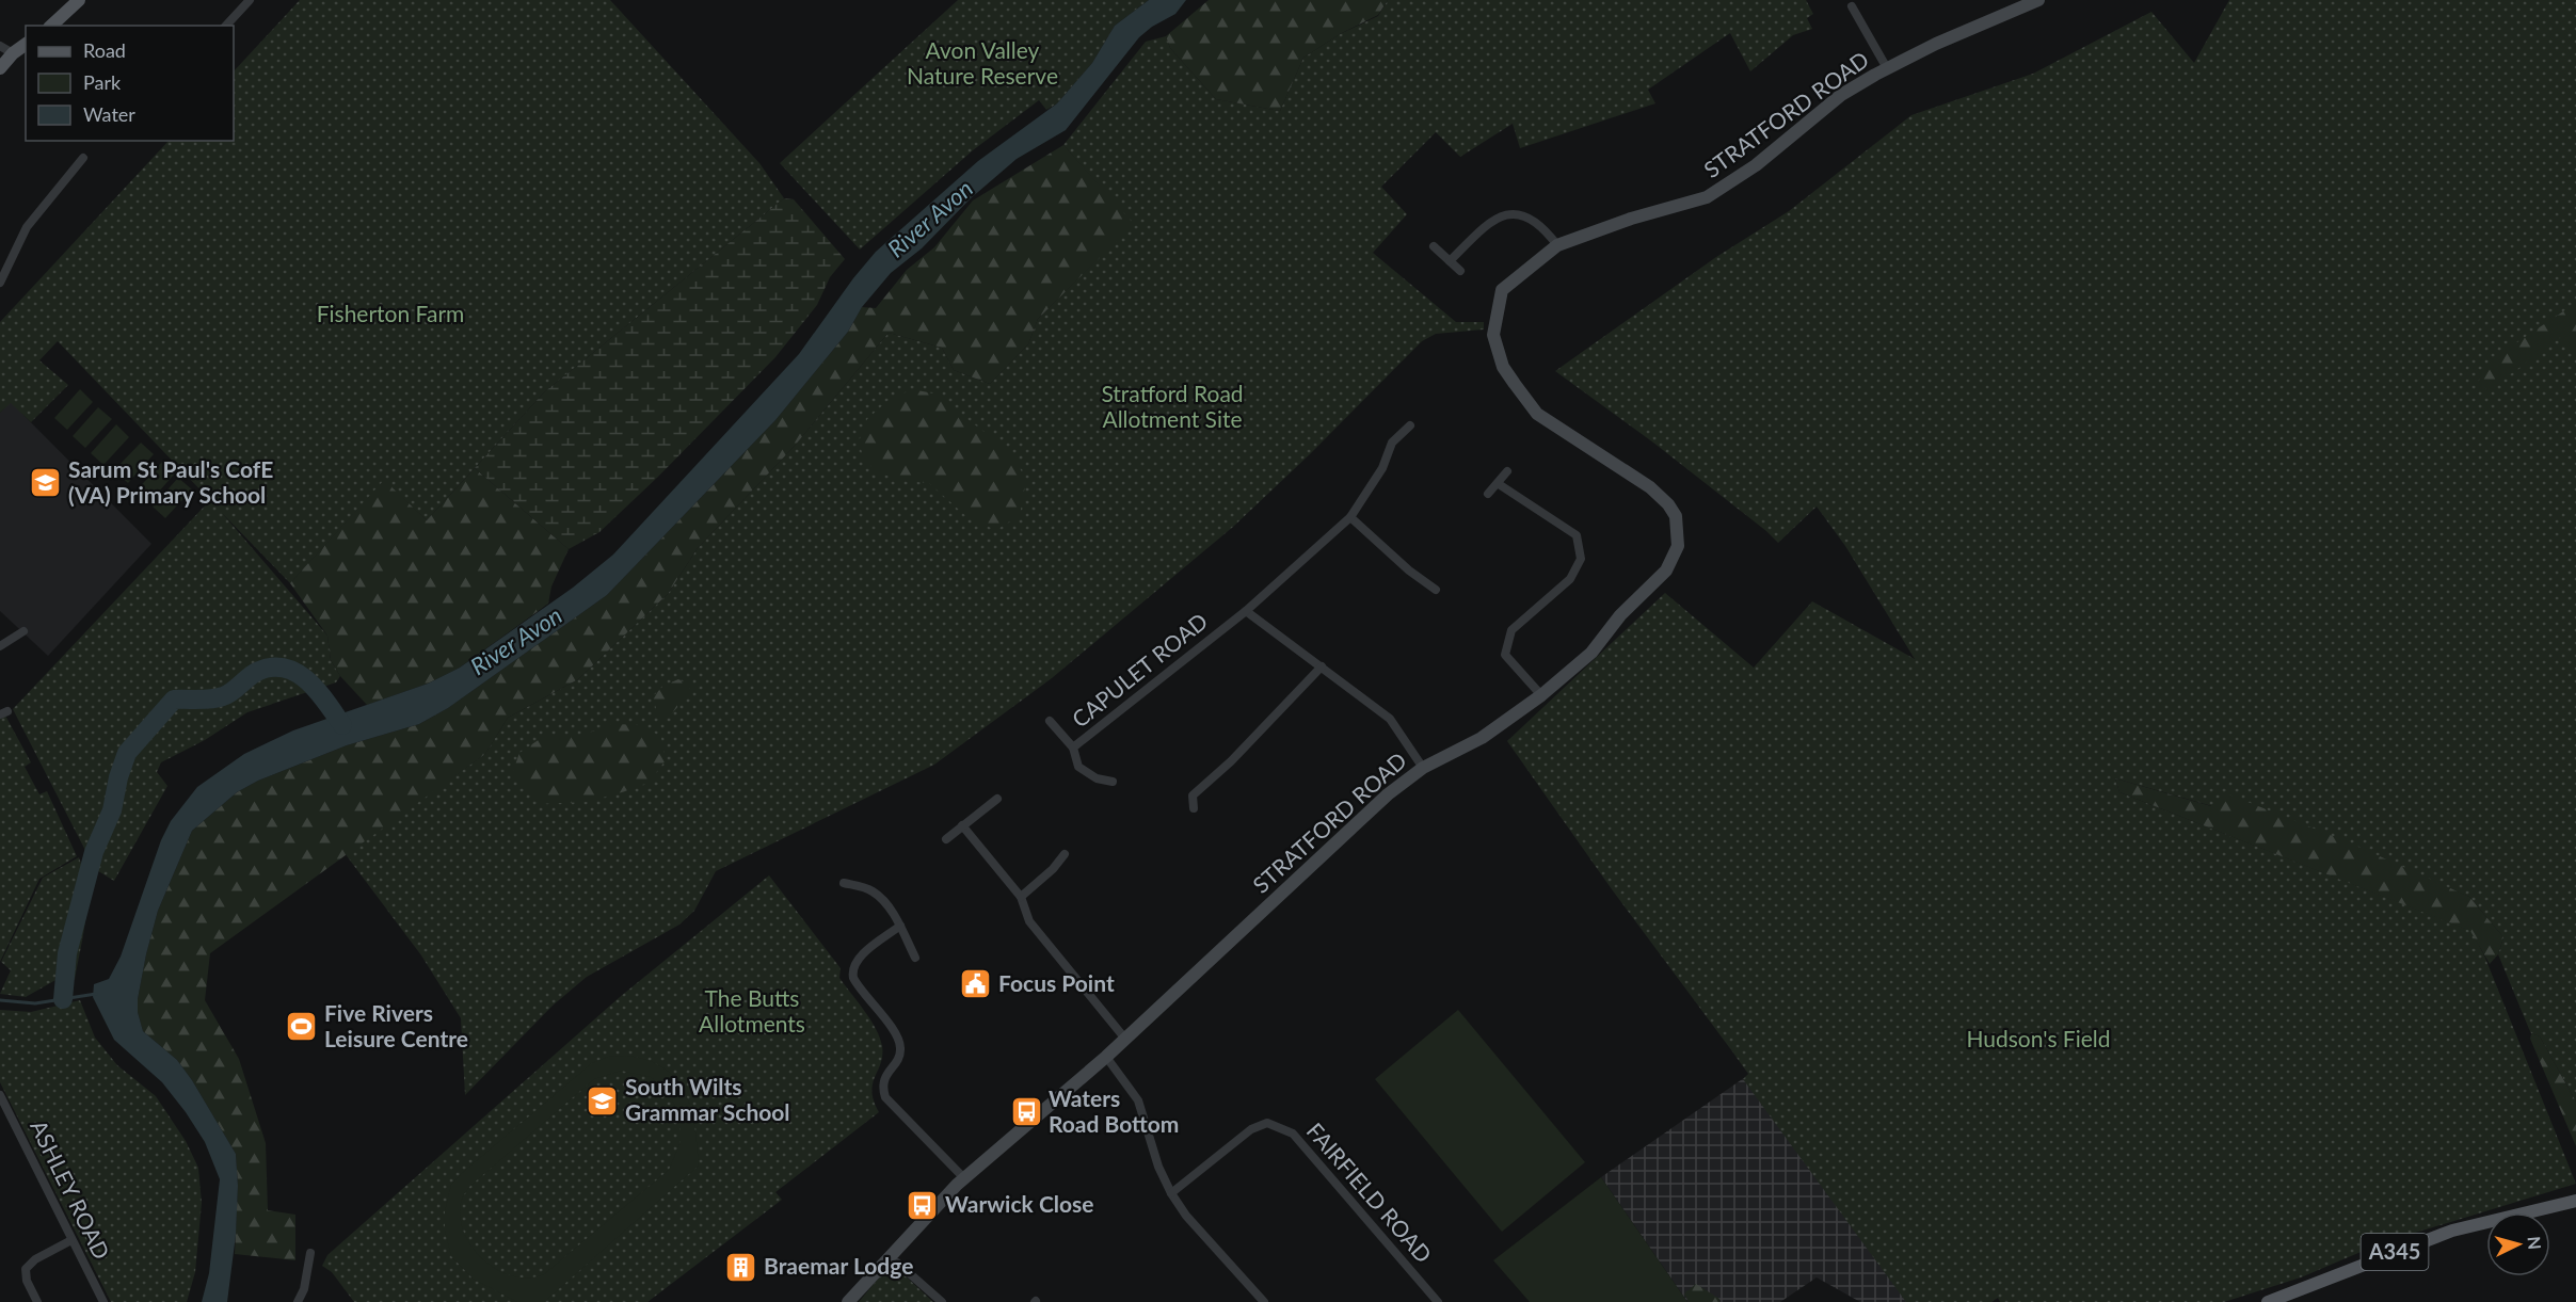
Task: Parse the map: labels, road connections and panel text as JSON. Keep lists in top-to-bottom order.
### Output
{
  "streets": {
    "main road": ["A345"],
    "street": [
      "STRATFORD ROAD",
      "CAPULET ROAD",
      "ASHLEY ROAD",
      "FAIRFIELD ROAD"
    ]
  },
  "water": ["River Avon"],
  "parks": [
    "Avon Valley Nature Reserve",
    "Fisherton Farm",
    "Stratford Road Allotment Site",
    "The Butts Allotments",
    "Hudson's Field"
  ],
  "places": {
    "school or university": ["Sarum St Paul's CofE (VA) Primary School", "South Wilts Grammar School"],
    "public building": ["Focus Point"],
    "sports": ["Five Rivers Leisure Centre"],
    "bus stop": ["Waters Road Bottom", "Warwick Close"],
    "building": ["Braemar Lodge"]
  },
  "legend": ["Road", "Park", "Water"],
  "north": "right"
}
